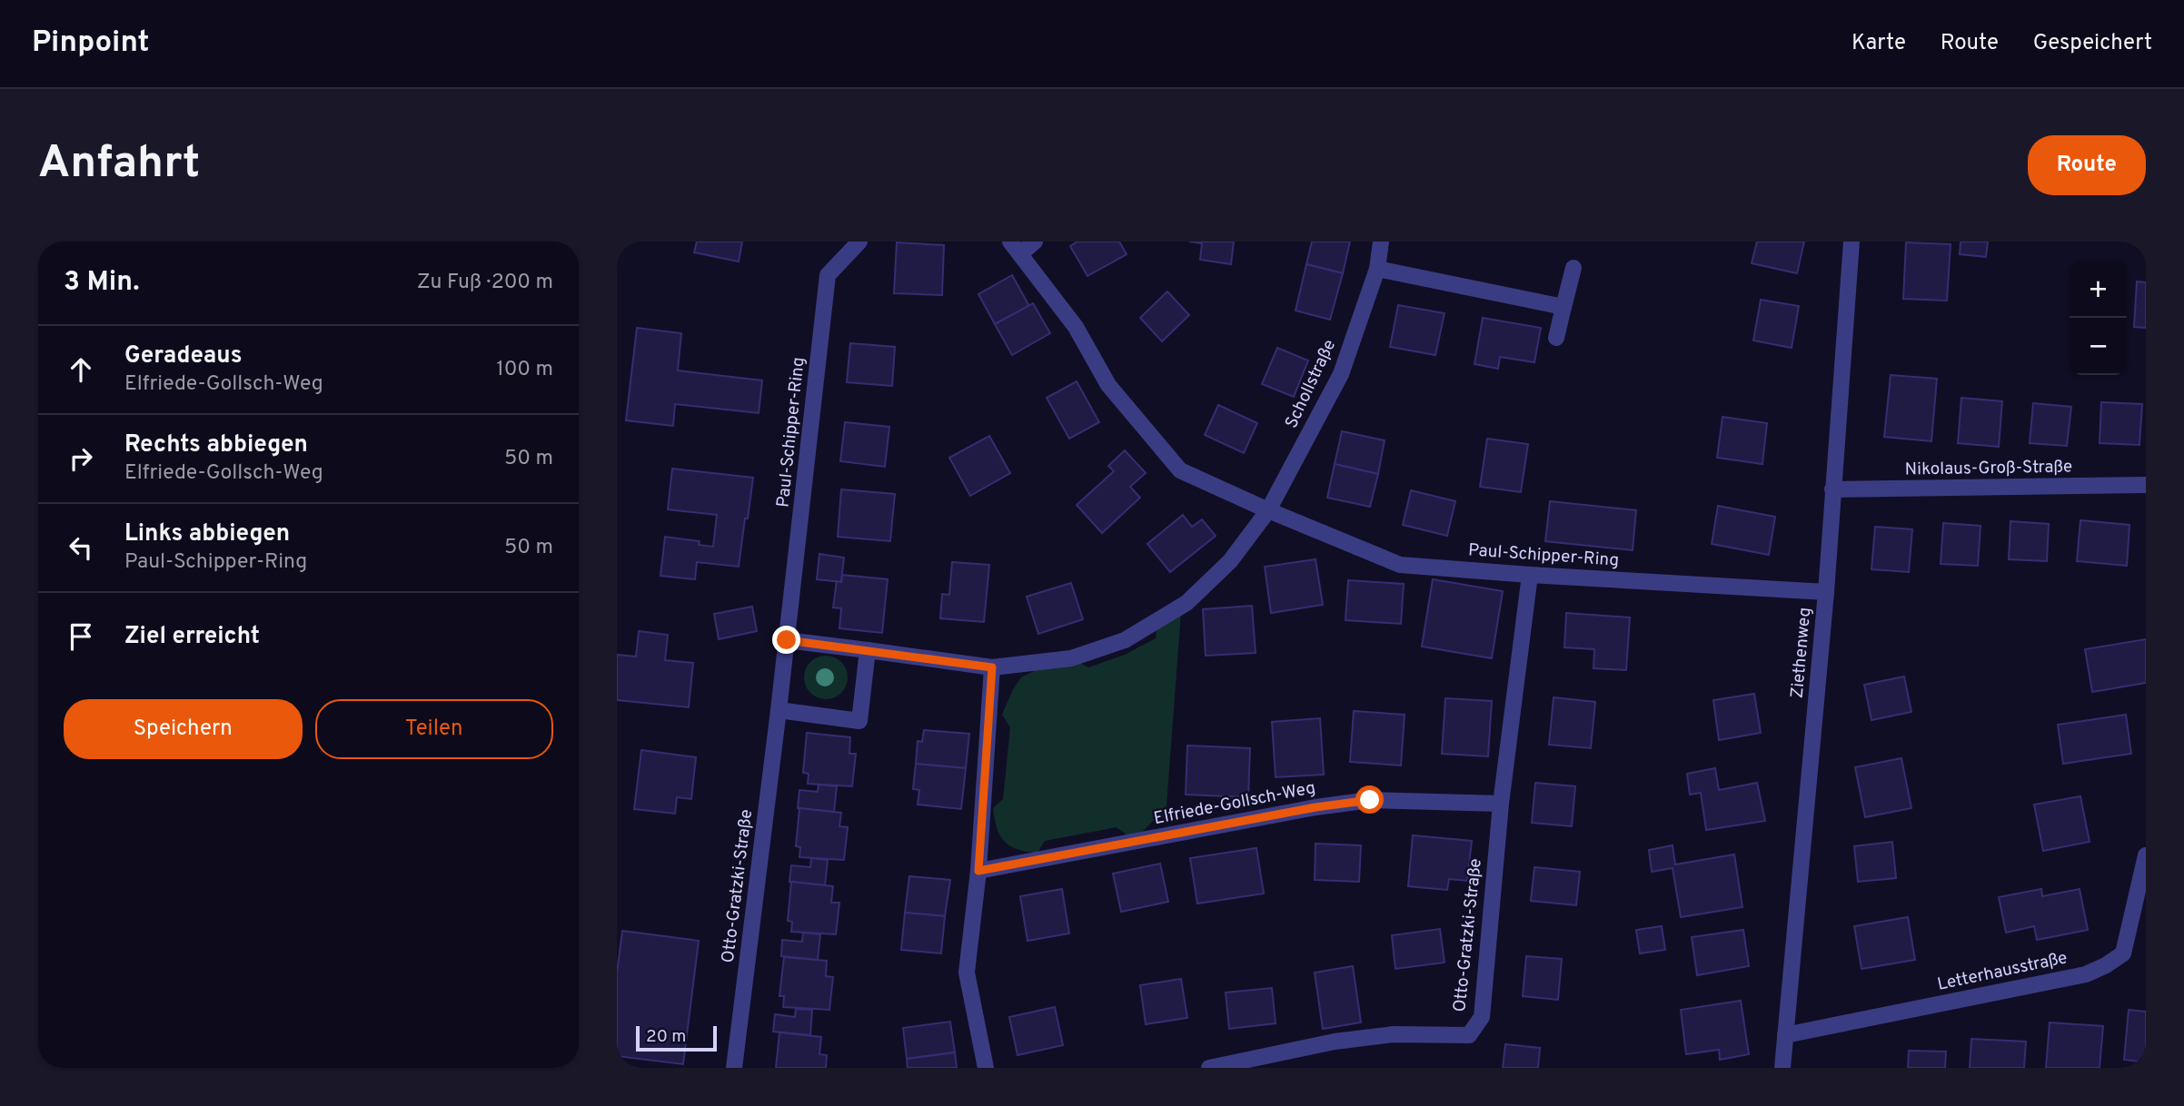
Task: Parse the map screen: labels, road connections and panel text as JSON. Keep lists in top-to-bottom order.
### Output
{
  "streets": {
    "street": [
      "Schollstraße",
      "Paul-Schipper-Ring",
      "Nikolaus-Groß-Straße",
      "Ziethenweg",
      "Elfriede-Gollsch-Weg",
      "Otto-Gratzki-Straße",
      "Letterhausstraße"
    ]
  },
  "crossings": [
    ["Schollstraße", "Paul-Schipper-Ring"],
    ["Paul-Schipper-Ring", "Ziethenweg"],
    ["Paul-Schipper-Ring", "Otto-Gratzki-Straße"],
    ["Nikolaus-Groß-Straße", "Ziethenweg"],
    ["Ziethenweg", "Letterhausstraße"],
    ["Elfriede-Gollsch-Weg", "Otto-Gratzki-Straße"]
  ],
  "scale_bar": "20 m",
  "page": {
    "header": "Pinpoint",
    "nav": ["Karte", "Route", "Gespeichert"],
    "buttons": [
      "Route",
      ["Speichern", "Teilen"]
    ],
    "title": "Anfahrt",
    "heading": ["3 Min.", "Zu Fuß · 200 m"],
    "map_buttons": ["+", "−"],
    "list": [
      ["Geradeaus", "Elfriede-Gollsch-Weg", "100 m"],
      ["Rechts abbiegen", "Elfriede-Gollsch-Weg", "50 m"],
      ["Links abbiegen", "Paul-Schipper-Ring", "50 m"],
      "Ziel erreicht"
    ],
    "scale": "20 m"
  }
}
